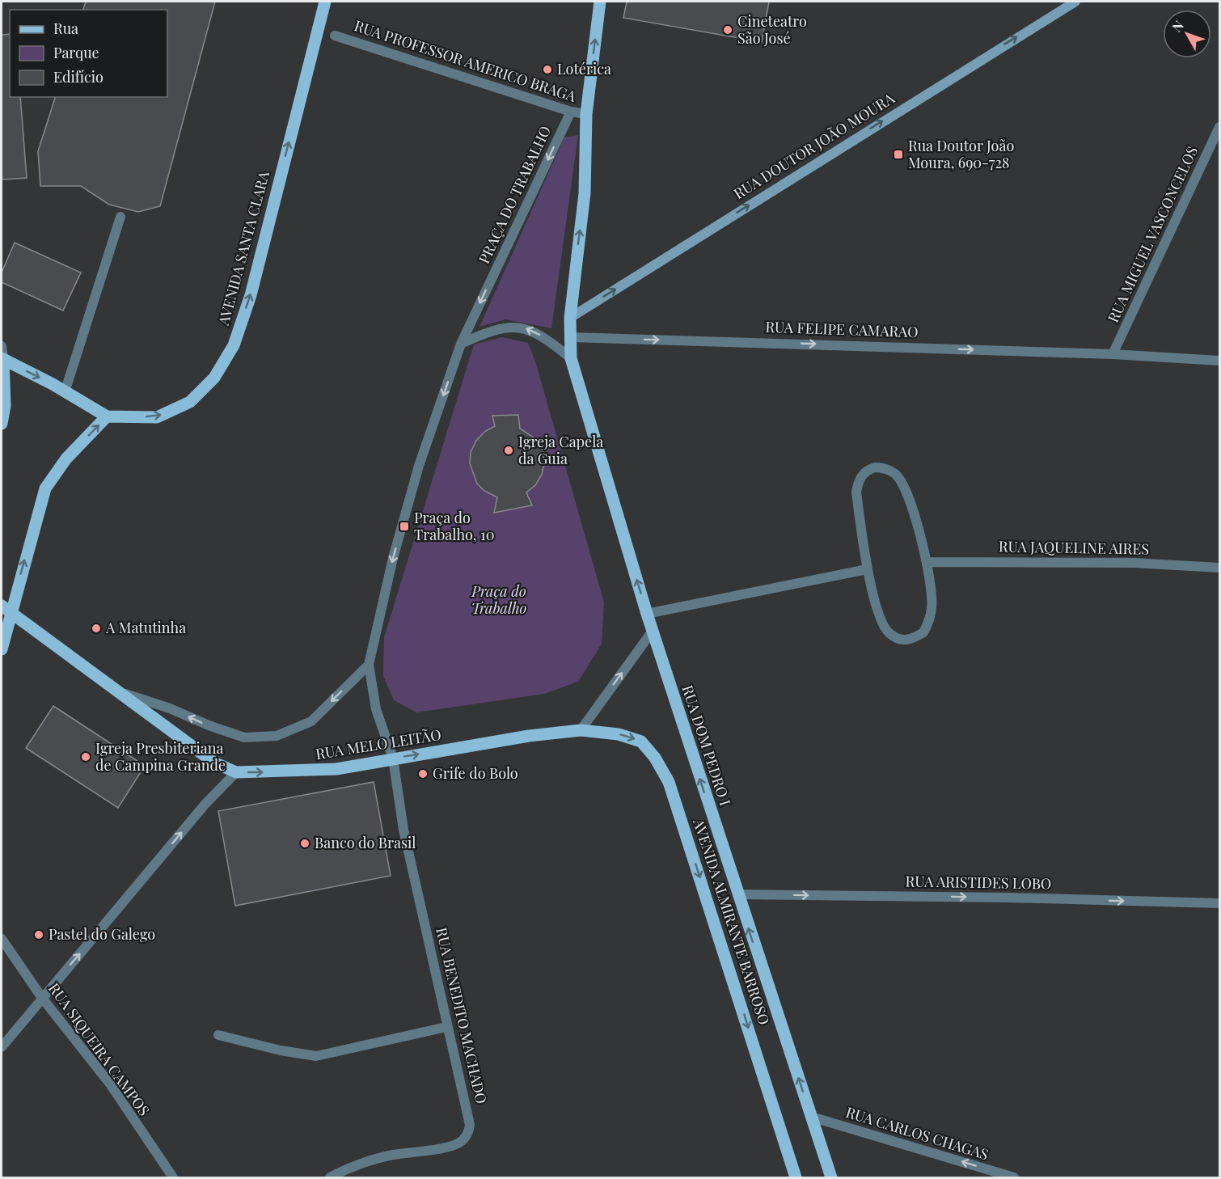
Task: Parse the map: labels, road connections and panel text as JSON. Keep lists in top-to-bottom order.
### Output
{
  "streets": {
    "main road": [
      "RUA DOUTOR JOÃO MOURA",
      "AVENIDA SANTA CLARA",
      "RUA MELO LEITÃO",
      "RUA DOM PEDRO I",
      "AVENIDA ALMIRANTE BARROSO"
    ],
    "street": [
      "RUA PROFESSOR AMERICO BRAGA",
      "PRAÇA DO TRABALHO",
      "RUA MIGUEL VASCONCELOS",
      "RUA FELIPE CAMARAO",
      "RUA JAQUELINE AIRES",
      "RUA ARISTIDES LOBO",
      "RUA BENEDITO MACHADO",
      "RUA SIQUEIRA CAMPOS",
      "RUA CARLOS CHAGAS"
    ]
  },
  "crossings": [
    ["RUA PROFESSOR AMERICO BRAGA", "PRAÇA DO TRABALHO"],
    ["RUA PROFESSOR AMERICO BRAGA", "RUA DOM PEDRO I"],
    ["RUA DOUTOR JOÃO MOURA", "RUA DOM PEDRO I"],
    ["PRAÇA DO TRABALHO", "RUA BENEDITO MACHADO"],
    ["RUA MIGUEL VASCONCELOS", "RUA FELIPE CAMARAO"],
    ["RUA FELIPE CAMARAO", "RUA DOM PEDRO I"],
    ["RUA MELO LEITÃO", "AVENIDA ALMIRANTE BARROSO"],
    ["RUA MELO LEITÃO", "RUA BENEDITO MACHADO"],
    ["RUA DOM PEDRO I", "RUA ARISTIDES LOBO"],
    ["RUA DOM PEDRO I", "RUA CARLOS CHAGAS"]
  ],
  "one_way": [
    "RUA DOUTOR JOÃO MOURA",
    "PRAÇA DO TRABALHO",
    "AVENIDA SANTA CLARA",
    "RUA FELIPE CAMARAO",
    "RUA MELO LEITÃO",
    "RUA DOM PEDRO I",
    "RUA ARISTIDES LOBO",
    "AVENIDA ALMIRANTE BARROSO",
    "RUA CARLOS CHAGAS"
  ],
  "parks": ["Praça do Trabalho"],
  "places": {
    "other": [
      "Cineteatro São José",
      "Lotérica",
      "Igreja Capela da Guia",
      "A Matutinha",
      "Igreja Presbiteriana de Campina Grande",
      "Grife do Bolo",
      "Banco do Brasil",
      "Pastel do Galego"
    ],
    "transit": ["Rua Doutor João Moura, 690-728", "Praça do Trabalho, 10"]
  },
  "legend": ["Rua", "Parque", "Edifício"],
  "north": "top left"
}
